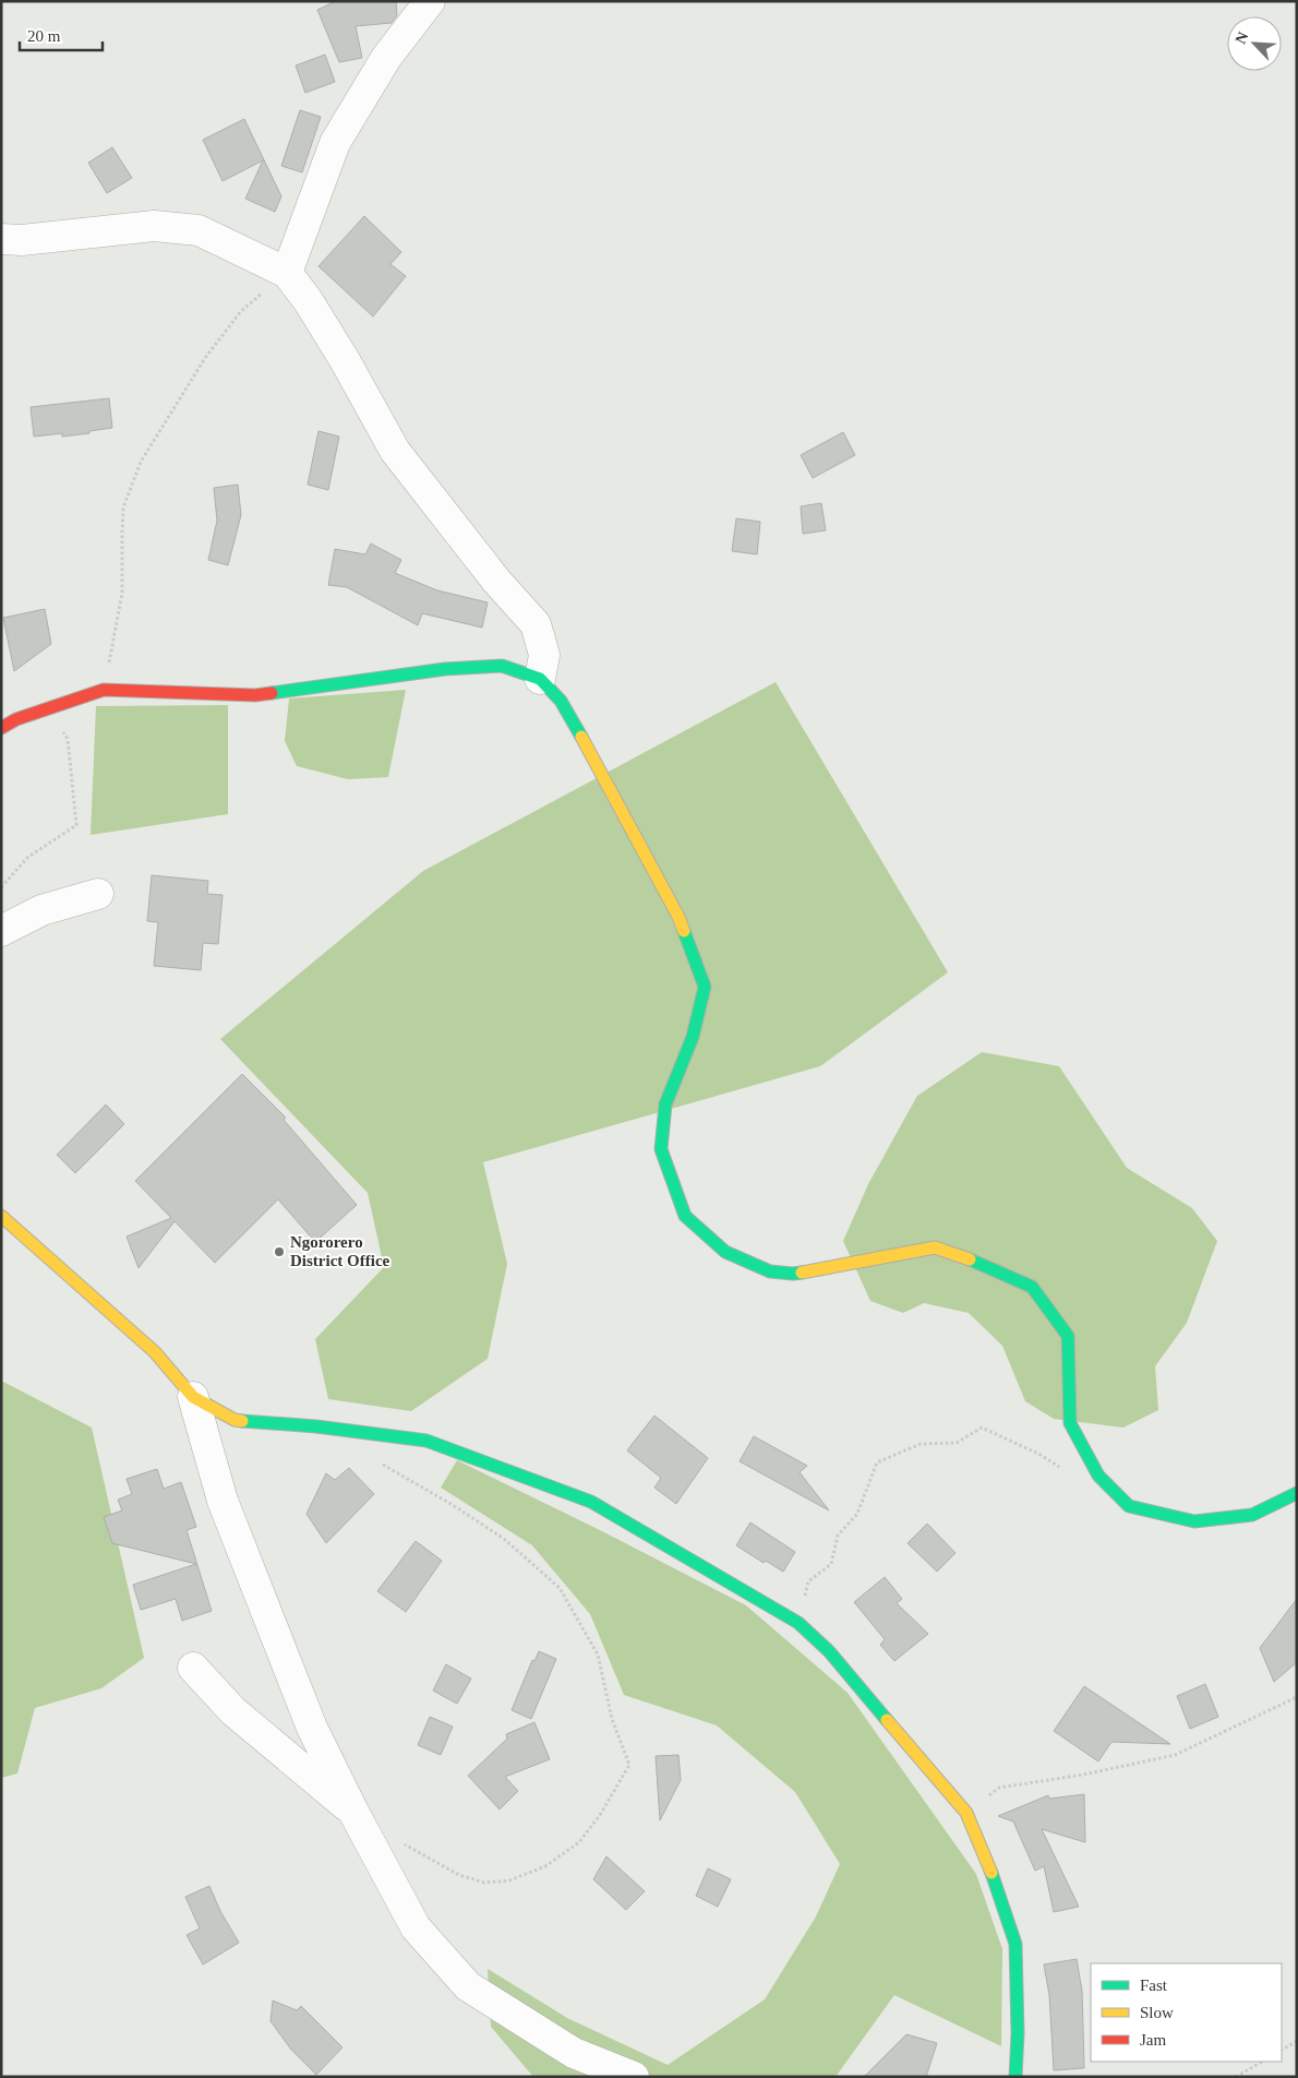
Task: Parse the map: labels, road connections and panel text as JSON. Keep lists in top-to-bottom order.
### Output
{
  "places": ["Ngororero District Office"],
  "legend": ["Fast", "Slow", "Jam"],
  "scale_bar": "20 m",
  "north": "top left"
}
